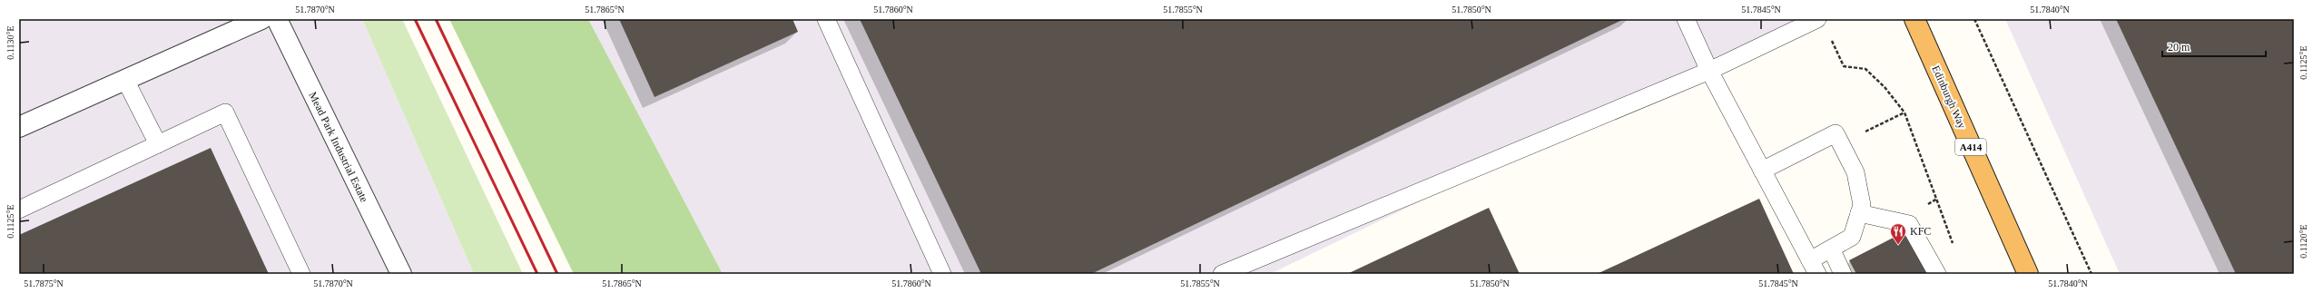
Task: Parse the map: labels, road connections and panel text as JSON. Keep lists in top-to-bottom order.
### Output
{
  "streets": {
    "highway": ["Edinburgh Way", "A414"],
    "street": ["Mead Park Industrial Estate"]
  },
  "places": {
    "restaurant": ["KFC"]
  },
  "scale_bar": "20 m",
  "coordinates": [
    "51.7870°N",
    "51.7865°N",
    "51.7860°N",
    "51.7855°N",
    "51.7850°N",
    "51.7845°N",
    "51.7840°N",
    "0.1130°E",
    "0.1125°E",
    "0.1120°E",
    "51.7875°N"
  ]
}
